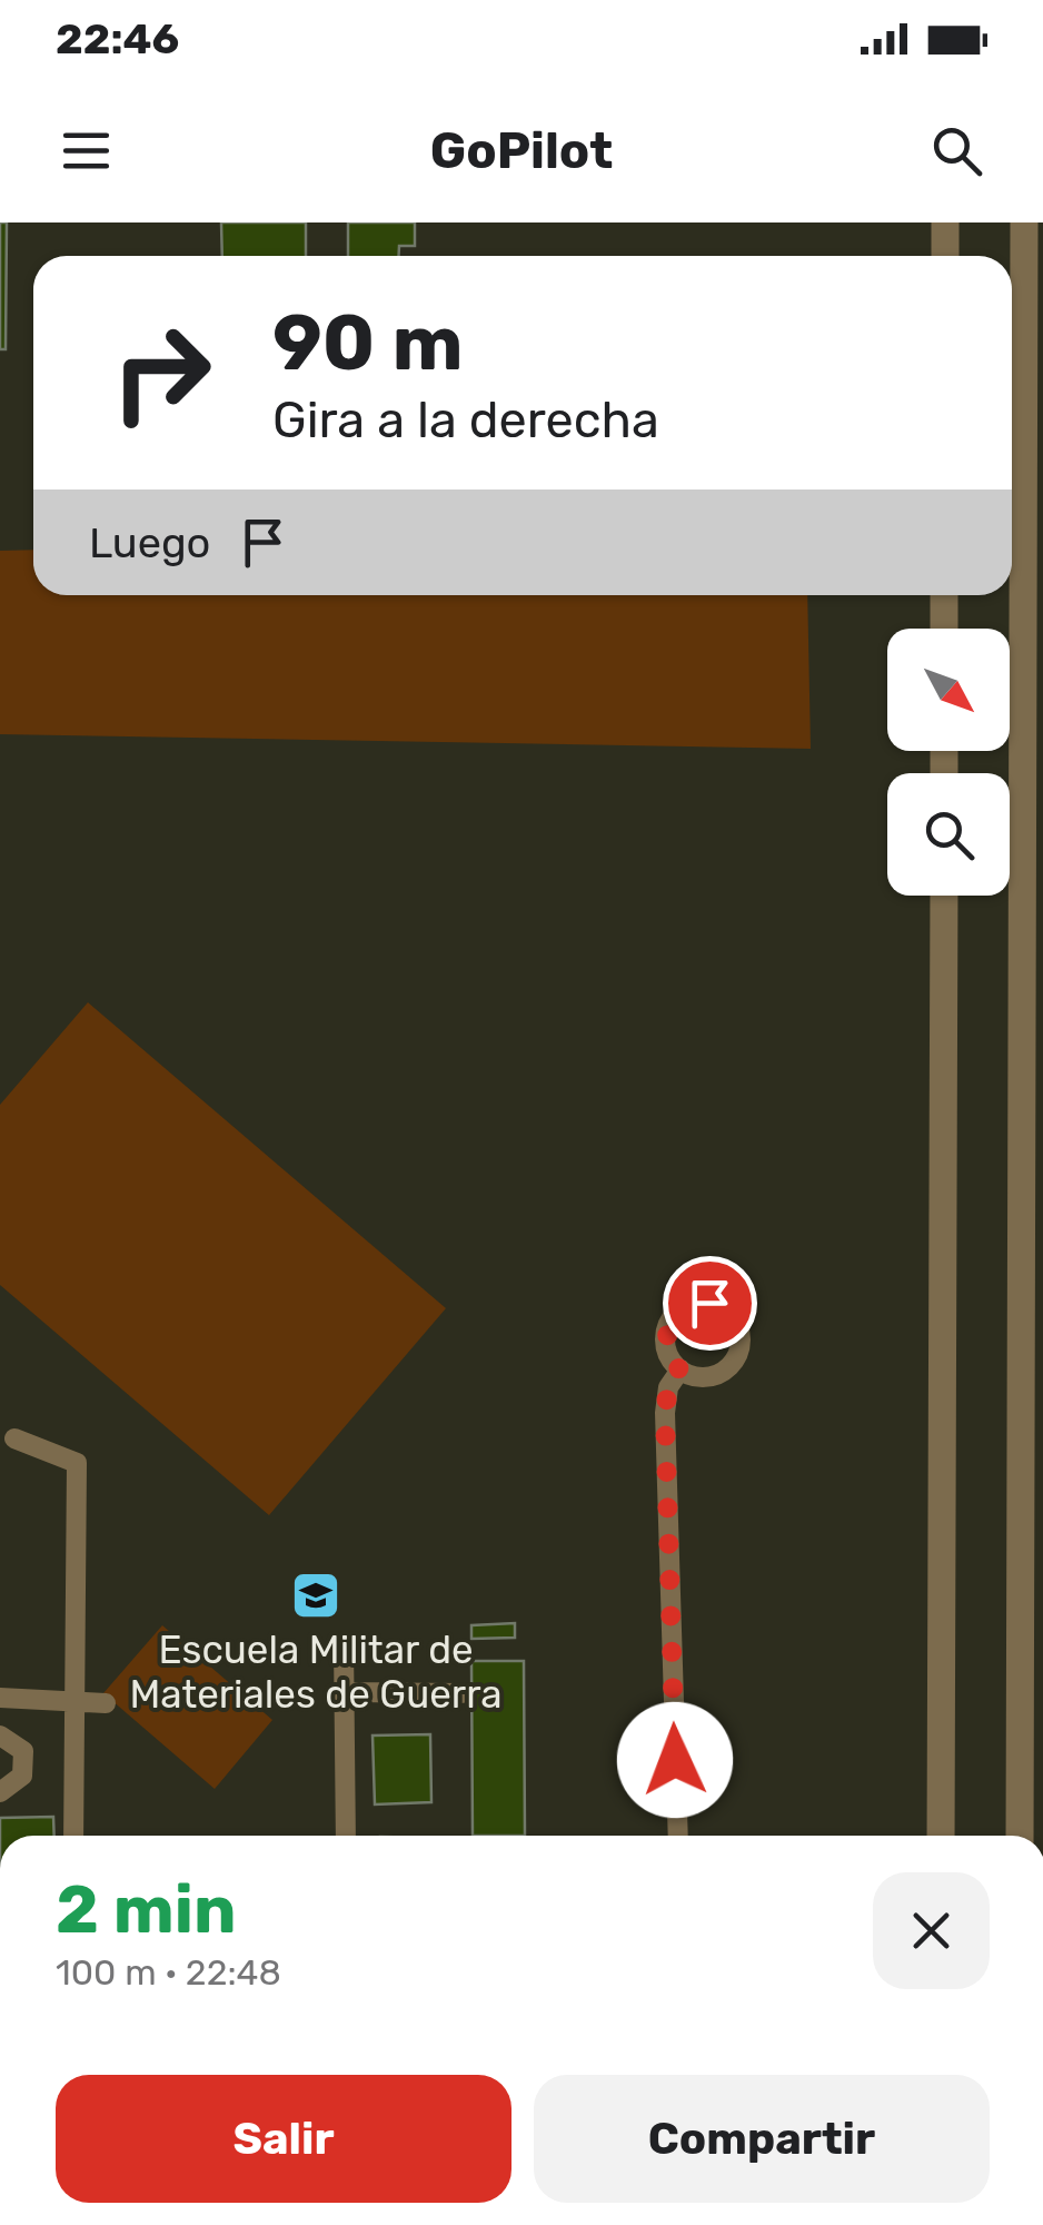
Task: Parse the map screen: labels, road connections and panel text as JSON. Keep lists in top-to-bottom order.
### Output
{
  "places": {
    "school or university": ["Escuela Militar de Materiales de Guerra"]
  },
  "north": "bottom right",
  "page": {
    "status": "22:46",
    "header": "GoPilot",
    "turn": ["90 m", "Gira a la derecha"],
    "then": "Luego",
    "heading": ["2 min", "100 m · 22:48"],
    "buttons": ["Salir", "Compartir"]
  }
}
